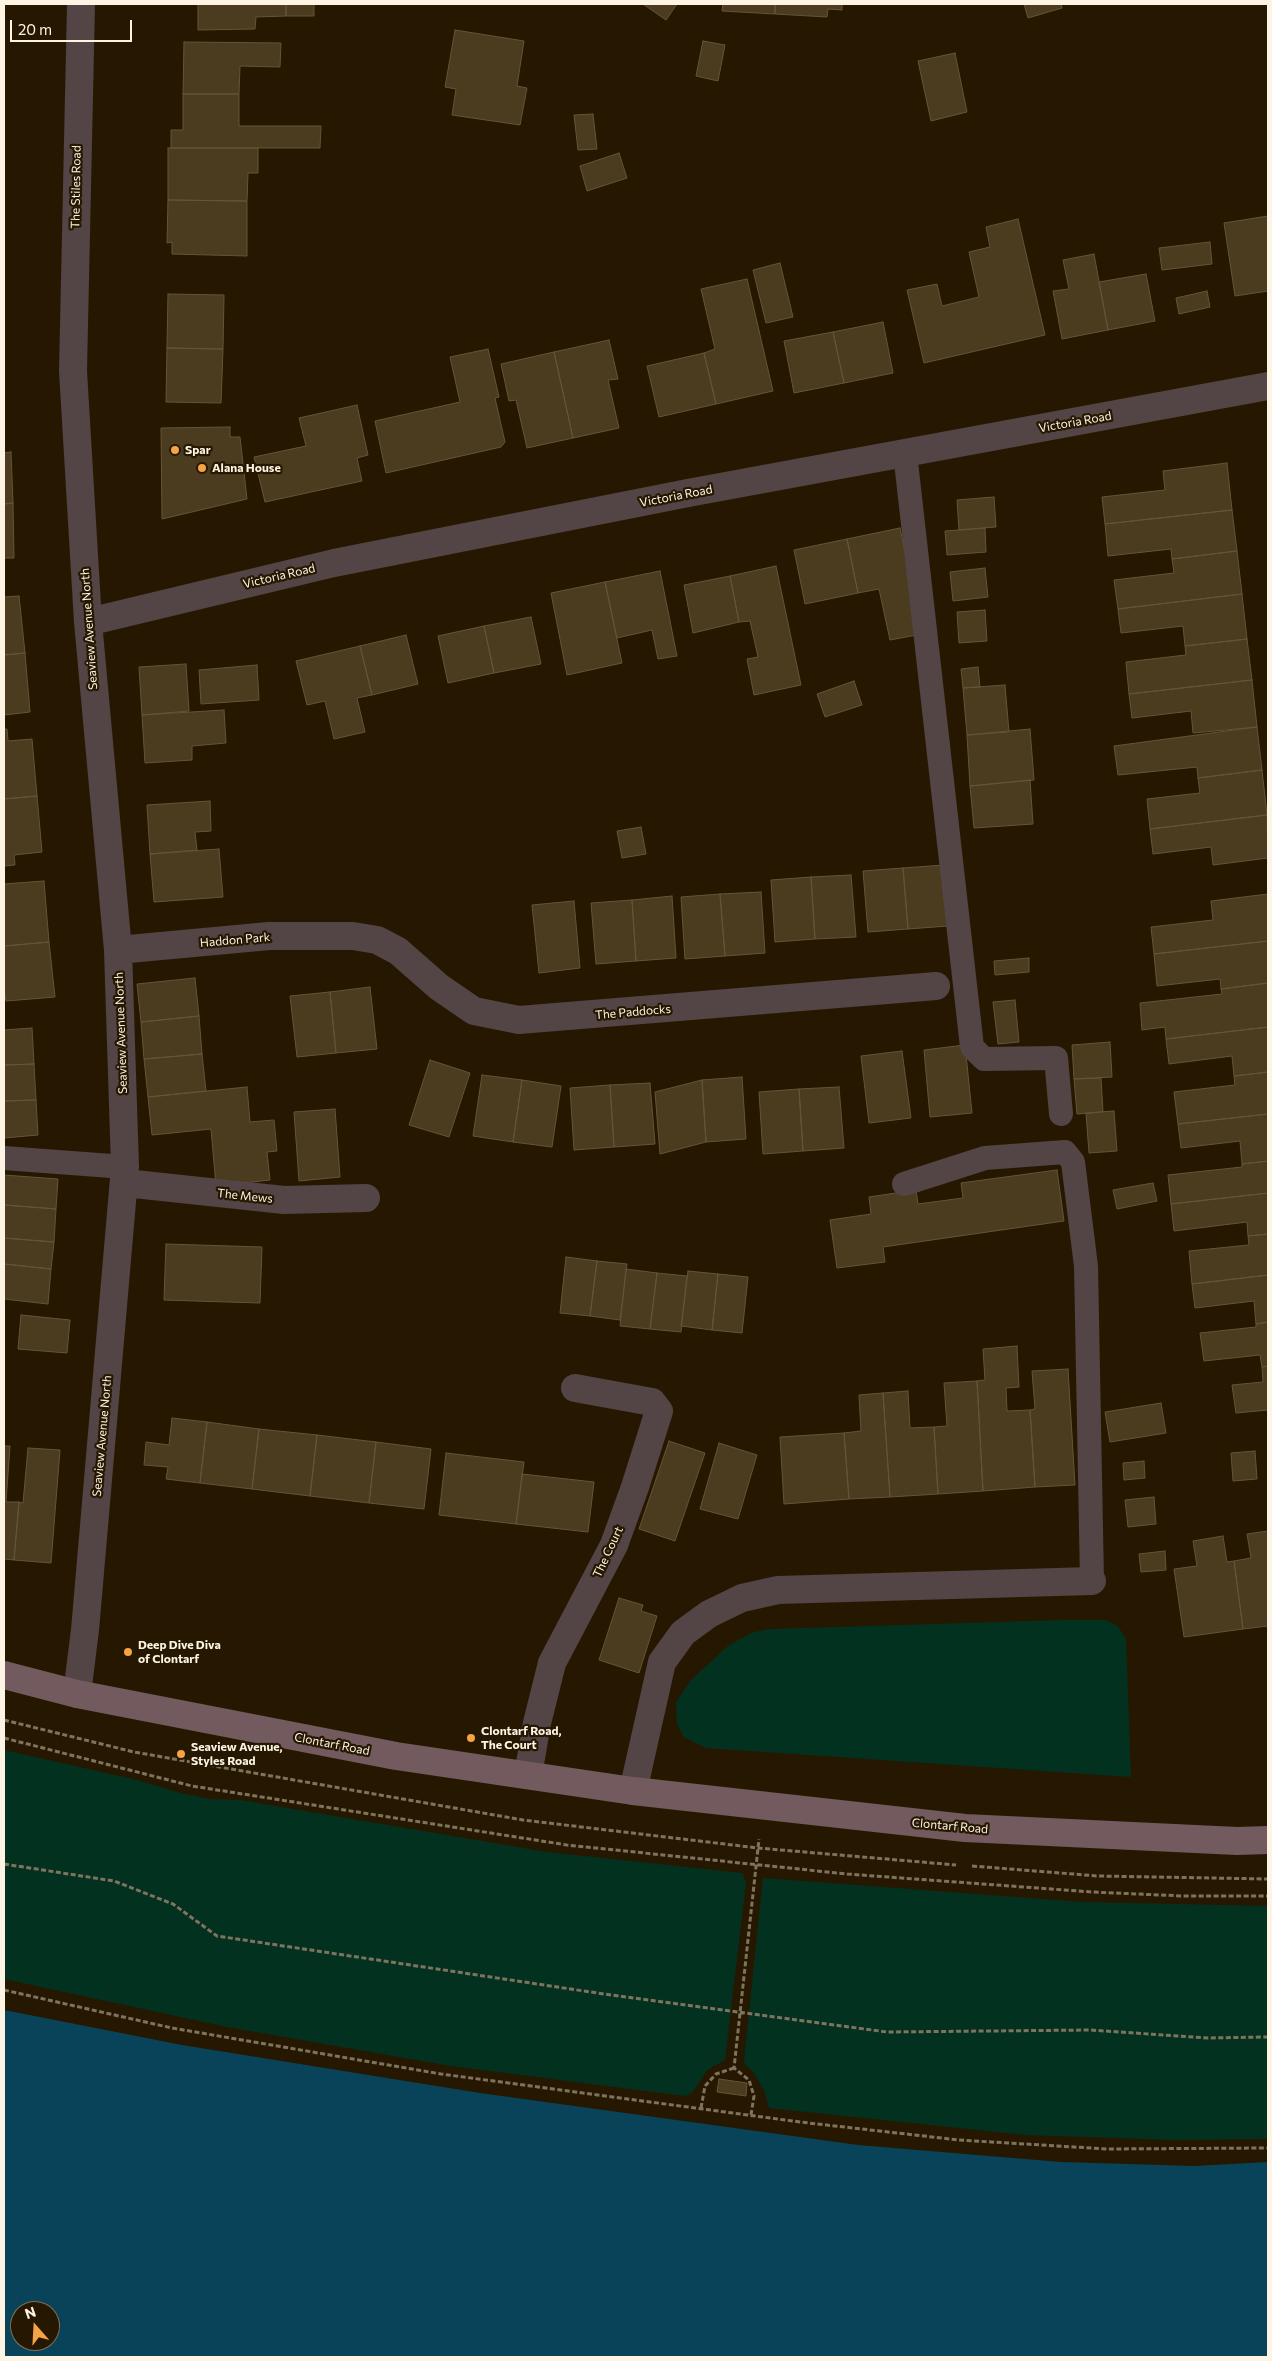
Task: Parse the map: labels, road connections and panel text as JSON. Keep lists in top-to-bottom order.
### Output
{
  "streets": {
    "main road": ["Clontarf Road"],
    "street": [
      "The Stiles Road",
      "Victoria Road",
      "Seaview Avenue North",
      "Haddon Park",
      "The Paddocks",
      "The Mews",
      "The Court"
    ]
  },
  "crossings": [
    ["The Stiles Road", "Seaview Avenue North"],
    ["Victoria Road", "Seaview Avenue North"],
    ["Seaview Avenue North", "Haddon Park"],
    ["Seaview Avenue North", "The Mews"],
    ["Seaview Avenue North", "Clontarf Road"],
    ["Haddon Park", "The Paddocks"],
    ["The Court", "Clontarf Road"]
  ],
  "places": [
    "Spar",
    "Alana House",
    "Deep Dive Diva of Clontarf",
    "Clontarf Road, The Court",
    "Seaview Avenue, Styles Road"
  ],
  "scale_bar": "20 m",
  "north": "top"
}
